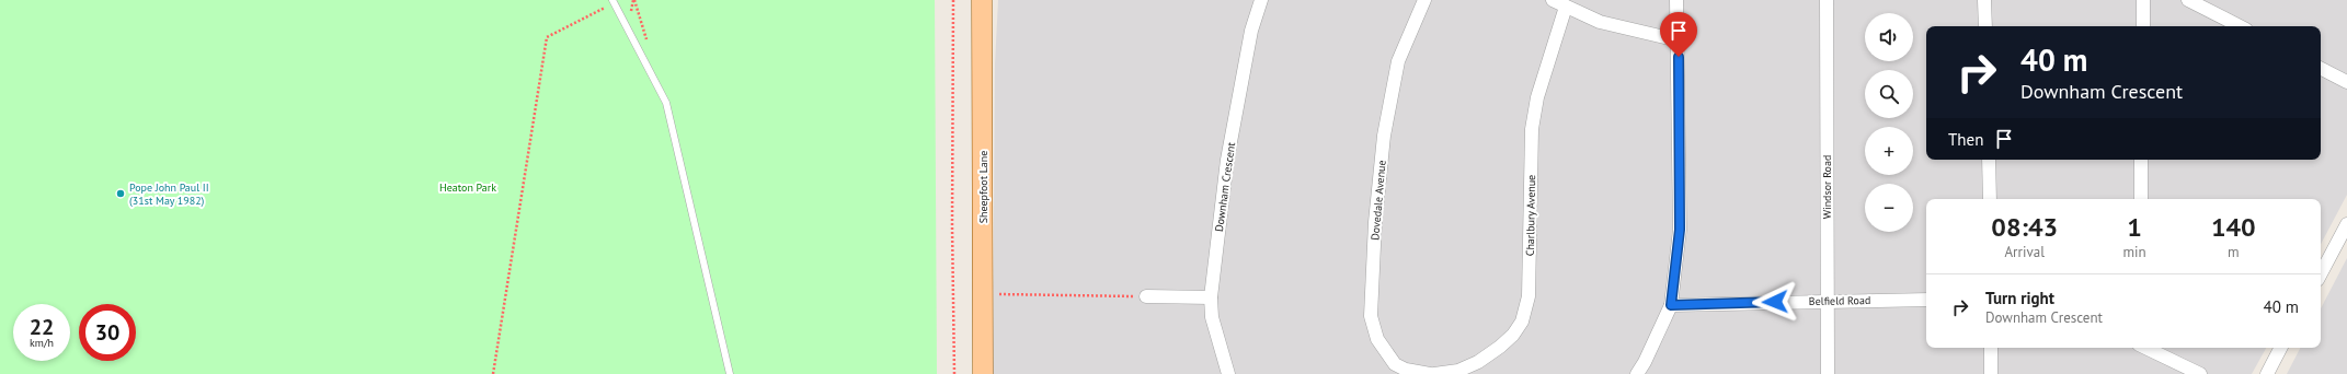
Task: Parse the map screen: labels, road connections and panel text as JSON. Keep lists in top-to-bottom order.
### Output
{
  "streets": {
    "main road": ["Sheepfoot Lane"],
    "street": [
      "Downham Crescent",
      "Windsor Road",
      "Dovedale Avenue",
      "Charlbury Avenue",
      "Belfield Road"
    ]
  },
  "crossings": [
    ["Windsor Road", "Belfield Road"]
  ],
  "parks": ["Heaton Park"],
  "places": ["Pope John Paul II (31st May 1982)"],
  "page": {
    "map_buttons": ["+", "−"],
    "turn": ["40 m", "Downham Crescent"],
    "then": "Then",
    "eta": [
      "08:43",
      "Arrival",
      "1",
      "min",
      "140",
      "m"
    ],
    "list": [
      {
        "name": "Turn right",
        "note": "Downham Crescent",
        "value": "40 m"
      }
    ],
    "speed": "22 km/h",
    "limit": "30"
  }
}
